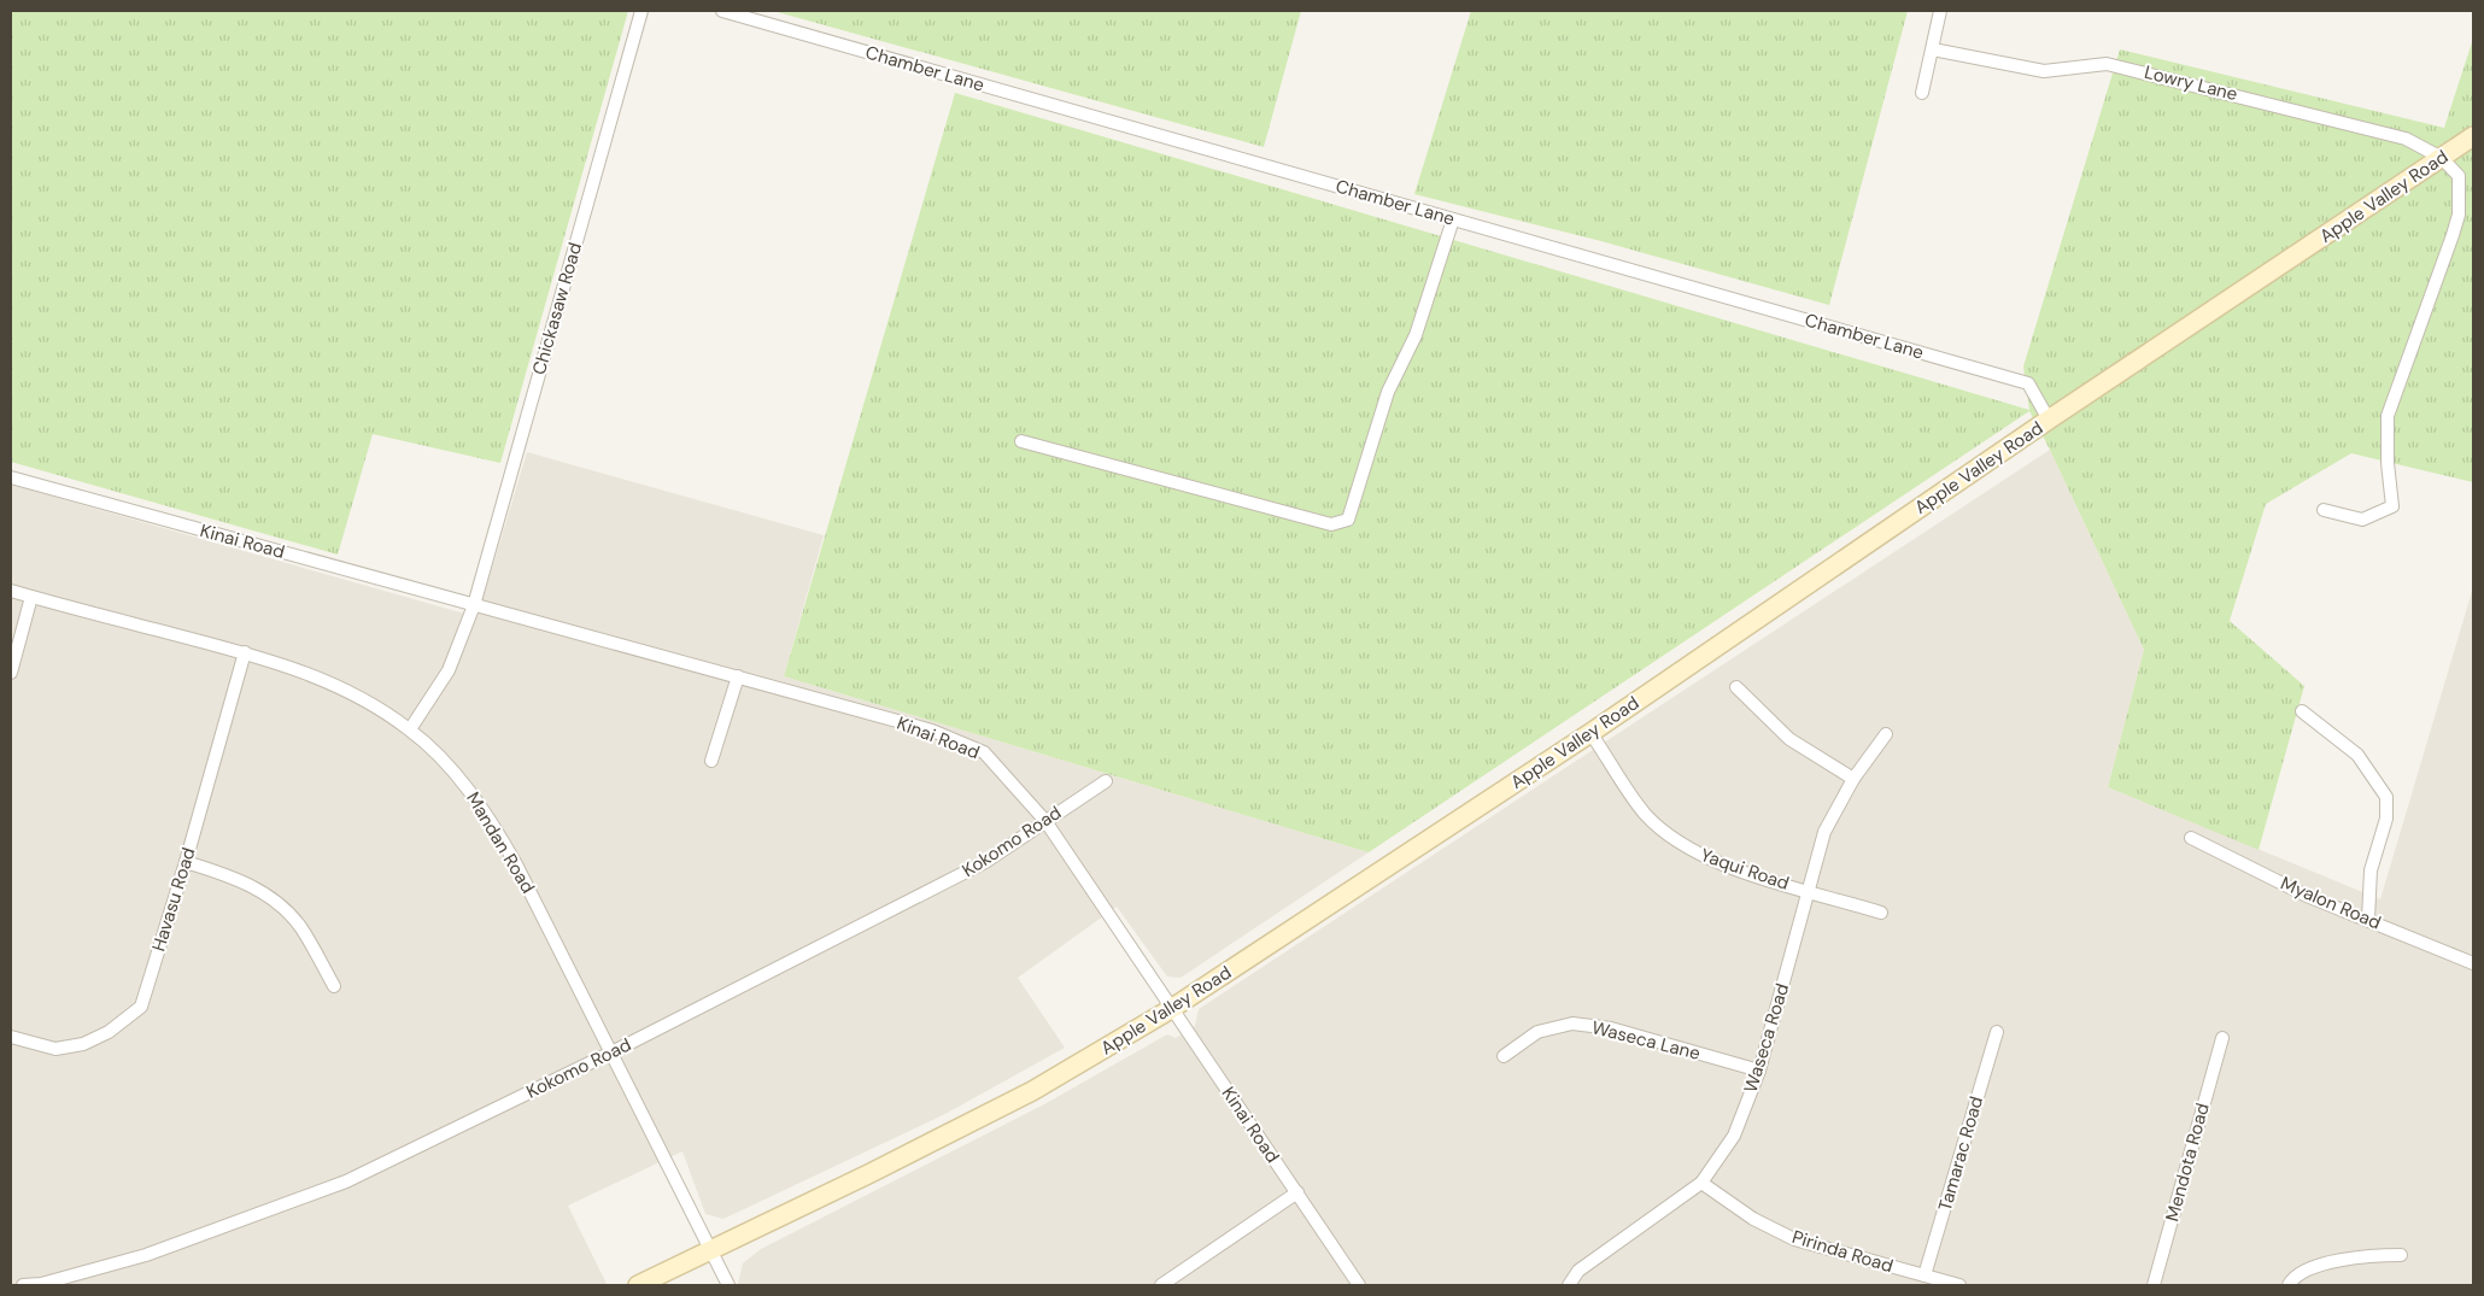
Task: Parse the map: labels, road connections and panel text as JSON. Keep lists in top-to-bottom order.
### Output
{
  "streets": {
    "main road": ["Apple Valley Road"],
    "street": [
      "Chamber Lane",
      "Lowry Lane",
      "Chickasaw Road",
      "Kinai Road",
      "Kokomo Road",
      "Mandan Road",
      "Yaqui Road",
      "Havasu Road",
      "Myalon Road",
      "Waseca Road",
      "Waseca Lane",
      "Tamarac Road",
      "Mendota Road",
      "Pirinda Road"
    ]
  },
  "crossings": [
    ["Chamber Lane", "Apple Valley Road"],
    ["Lowry Lane", "Apple Valley Road"],
    ["Apple Valley Road", "Kinai Road"],
    ["Apple Valley Road", "Mandan Road"],
    ["Apple Valley Road", "Yaqui Road"],
    ["Chickasaw Road", "Kinai Road"],
    ["Kinai Road", "Kokomo Road"],
    ["Kokomo Road", "Mandan Road"],
    ["Mandan Road", "Havasu Road"],
    ["Yaqui Road", "Waseca Road"],
    ["Waseca Road", "Waseca Lane"],
    ["Waseca Road", "Pirinda Road"],
    ["Tamarac Road", "Pirinda Road"]
  ]
}
